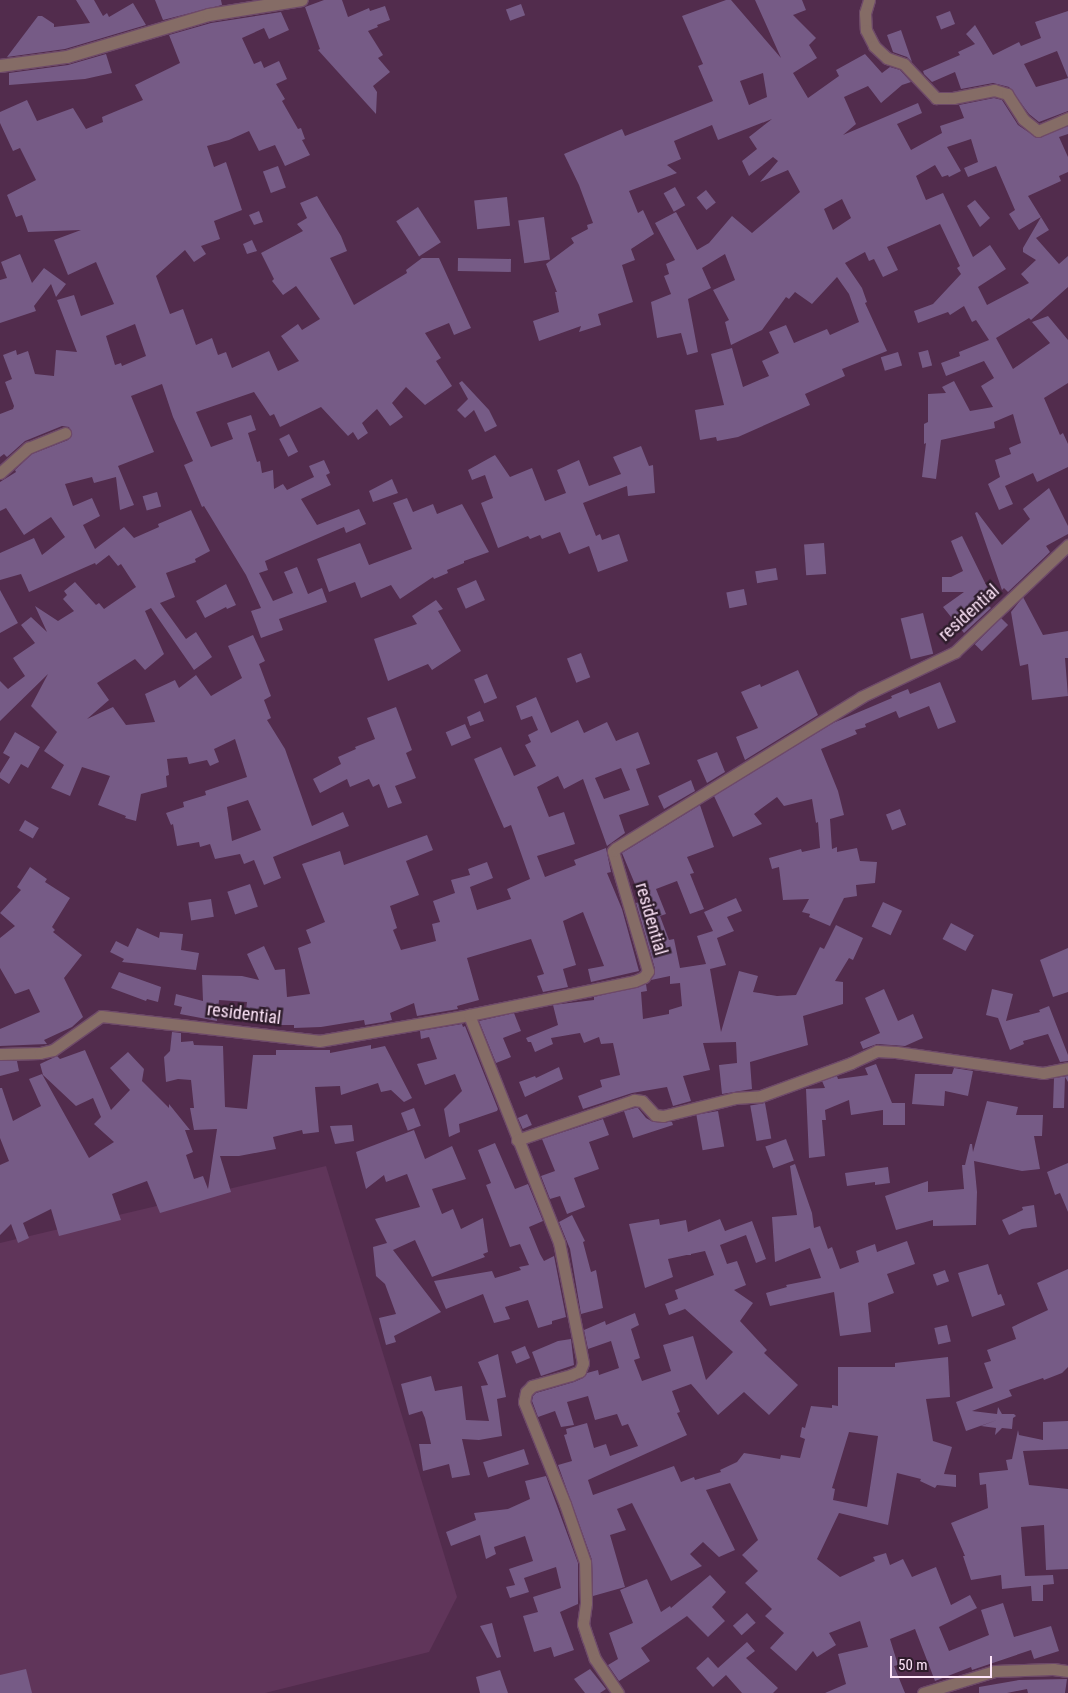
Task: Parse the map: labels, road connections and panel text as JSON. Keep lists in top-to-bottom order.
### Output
{
  "streets": {
    "street": ["residential"]
  },
  "scale_bar": "50 m"
}
